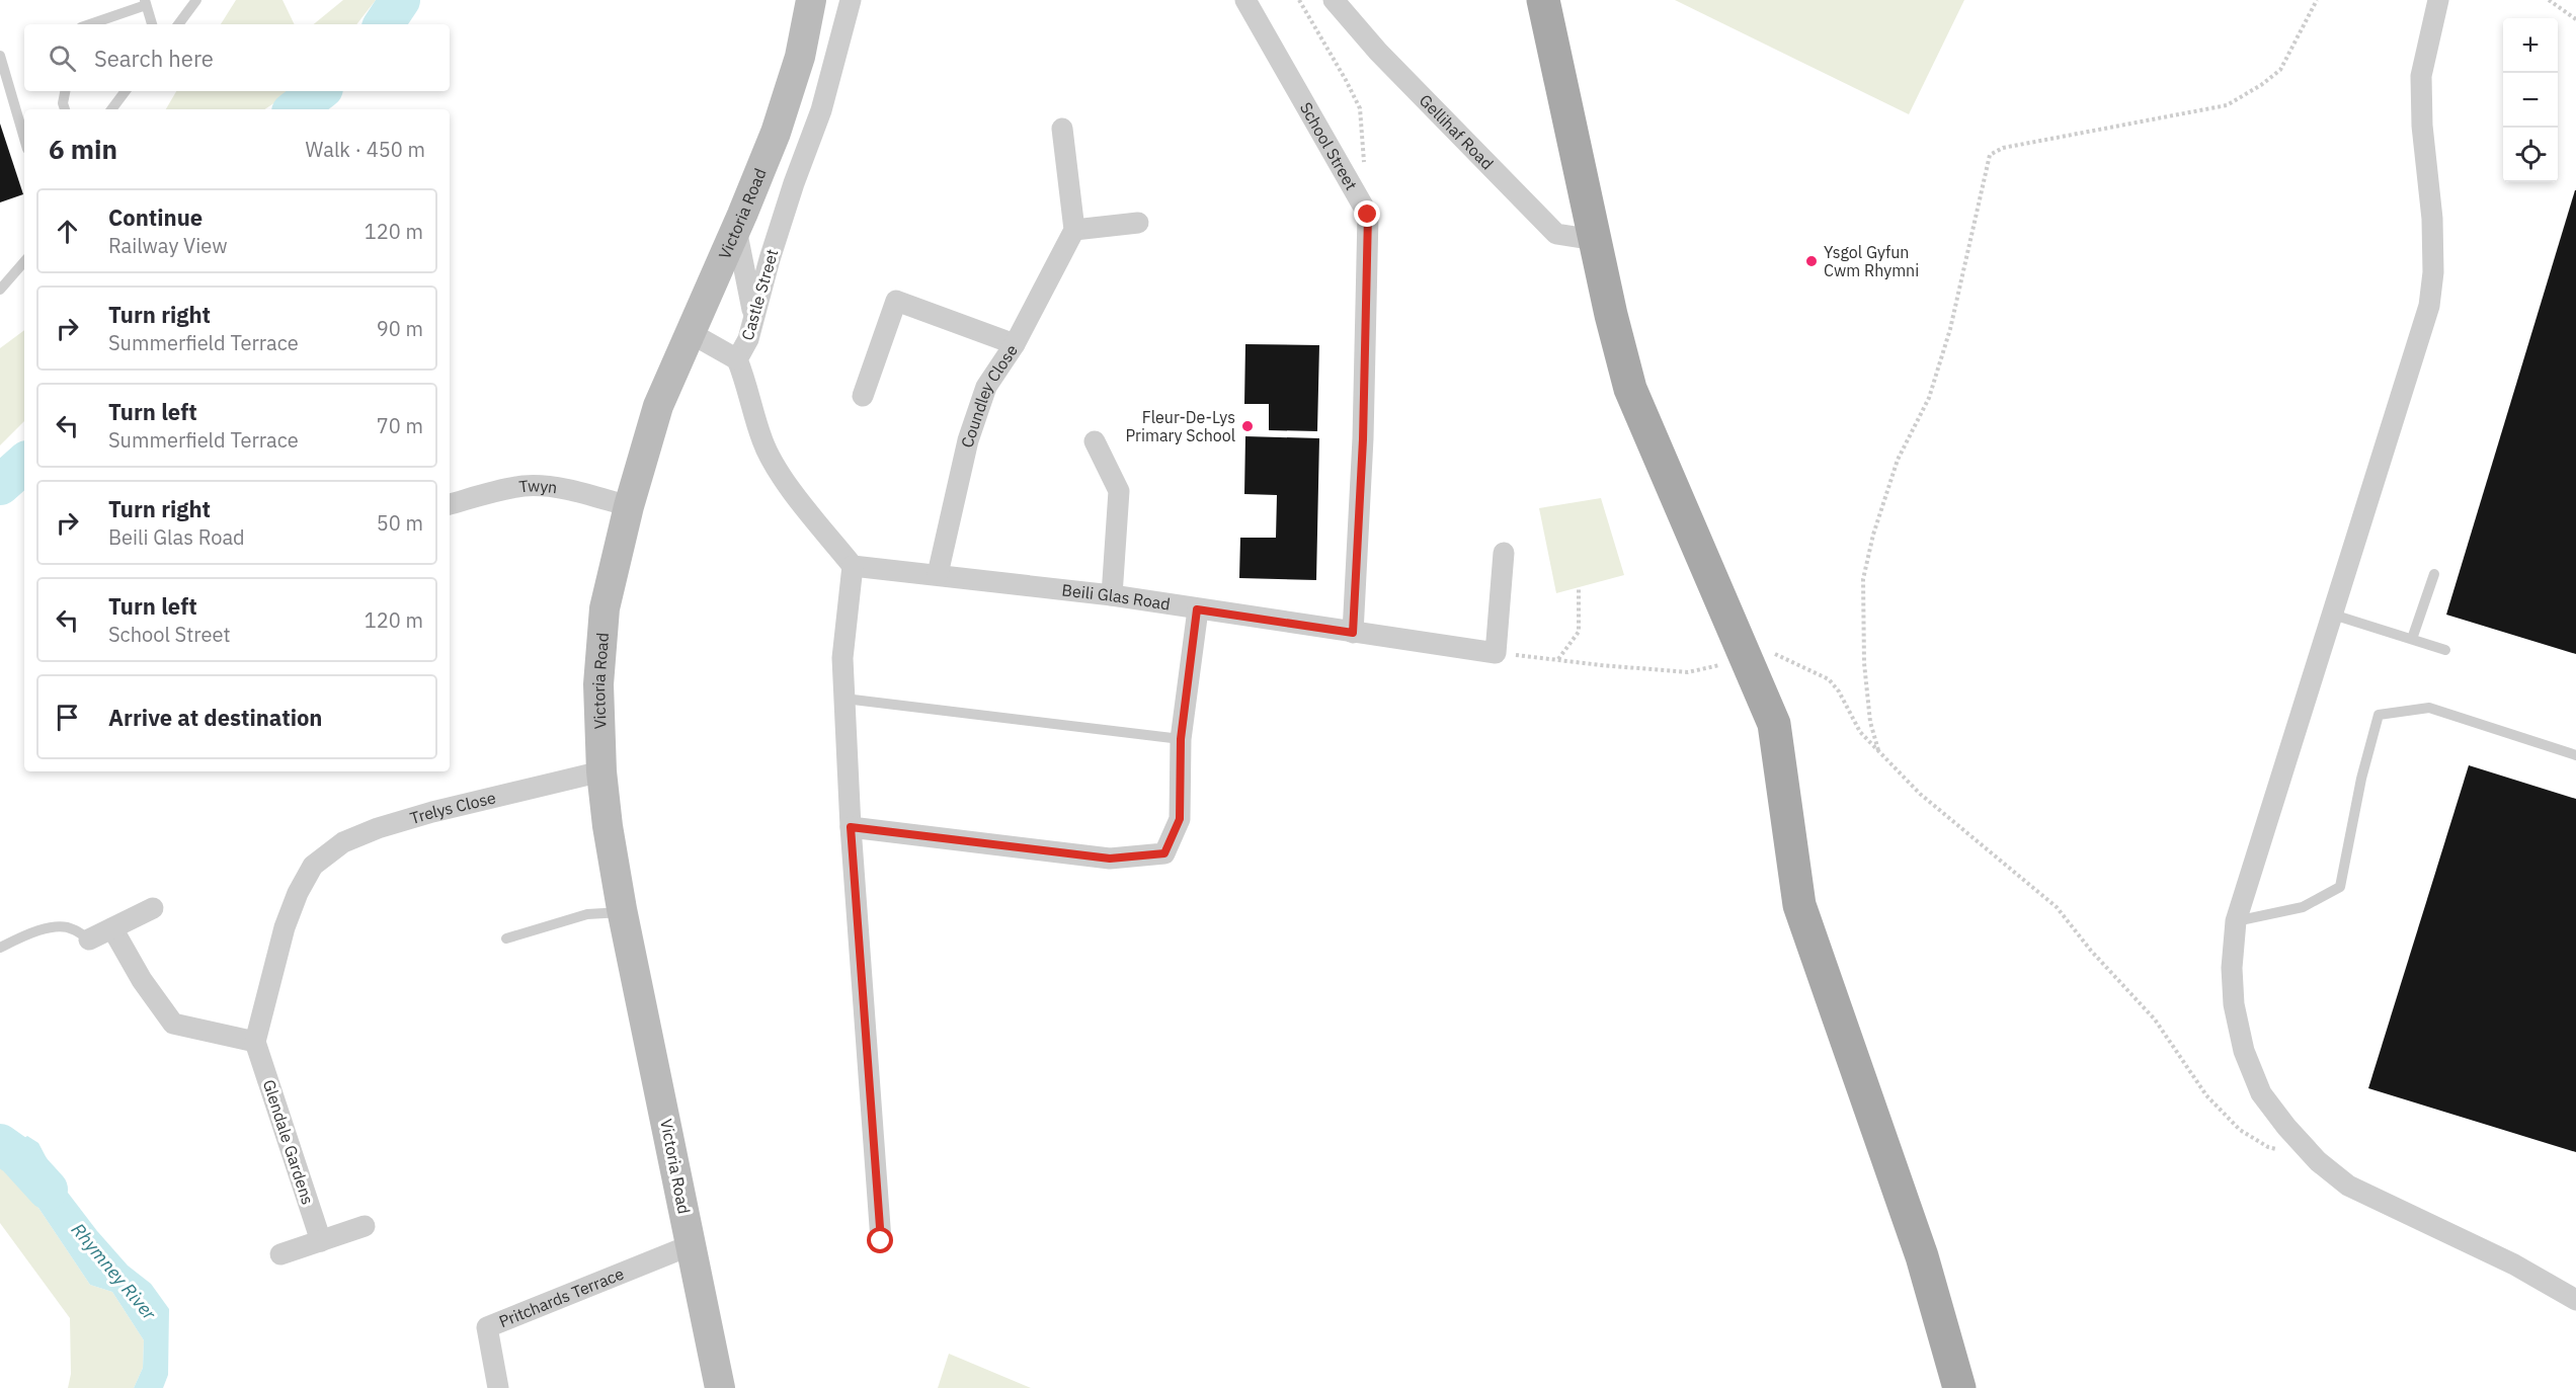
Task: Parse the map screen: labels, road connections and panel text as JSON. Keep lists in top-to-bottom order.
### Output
{
  "streets": {
    "main road": ["Victoria Road"],
    "street": [
      "Gellihaf Road",
      "School Street",
      "Castle Street",
      "Coundley Close",
      "Twyn",
      "Beili Glas Road",
      "Trelys Close",
      "Glendale Gardens",
      "Pritchards Terrace"
    ]
  },
  "crossings": [
    ["School Street", "Beili Glas Road"],
    ["Victoria Road", "Twyn"],
    ["Victoria Road", "Trelys Close"],
    ["Victoria Road", "Pritchards Terrace"],
    ["Castle Street", "Beili Glas Road"],
    ["Coundley Close", "Beili Glas Road"],
    ["Trelys Close", "Glendale Gardens"]
  ],
  "water": ["Rhymney River"],
  "places": ["Ysgol Gyfun Cwm Rhymni", "Fleur-De-Lys Primary School"],
  "page": {
    "map_buttons": ["+", "−"],
    "search": "Search here",
    "heading": ["6 min", "Walk · 450 m"],
    "list": [
      ["Continue", "Railway View", "120 m"],
      ["Turn right", "Summerfield Terrace", "90 m"],
      ["Turn left", "Summerfield Terrace", "70 m"],
      ["Turn right", "Beili Glas Road", "50 m"],
      ["Turn left", "School Street", "120 m"],
      "Arrive at destination"
    ]
  }
}
